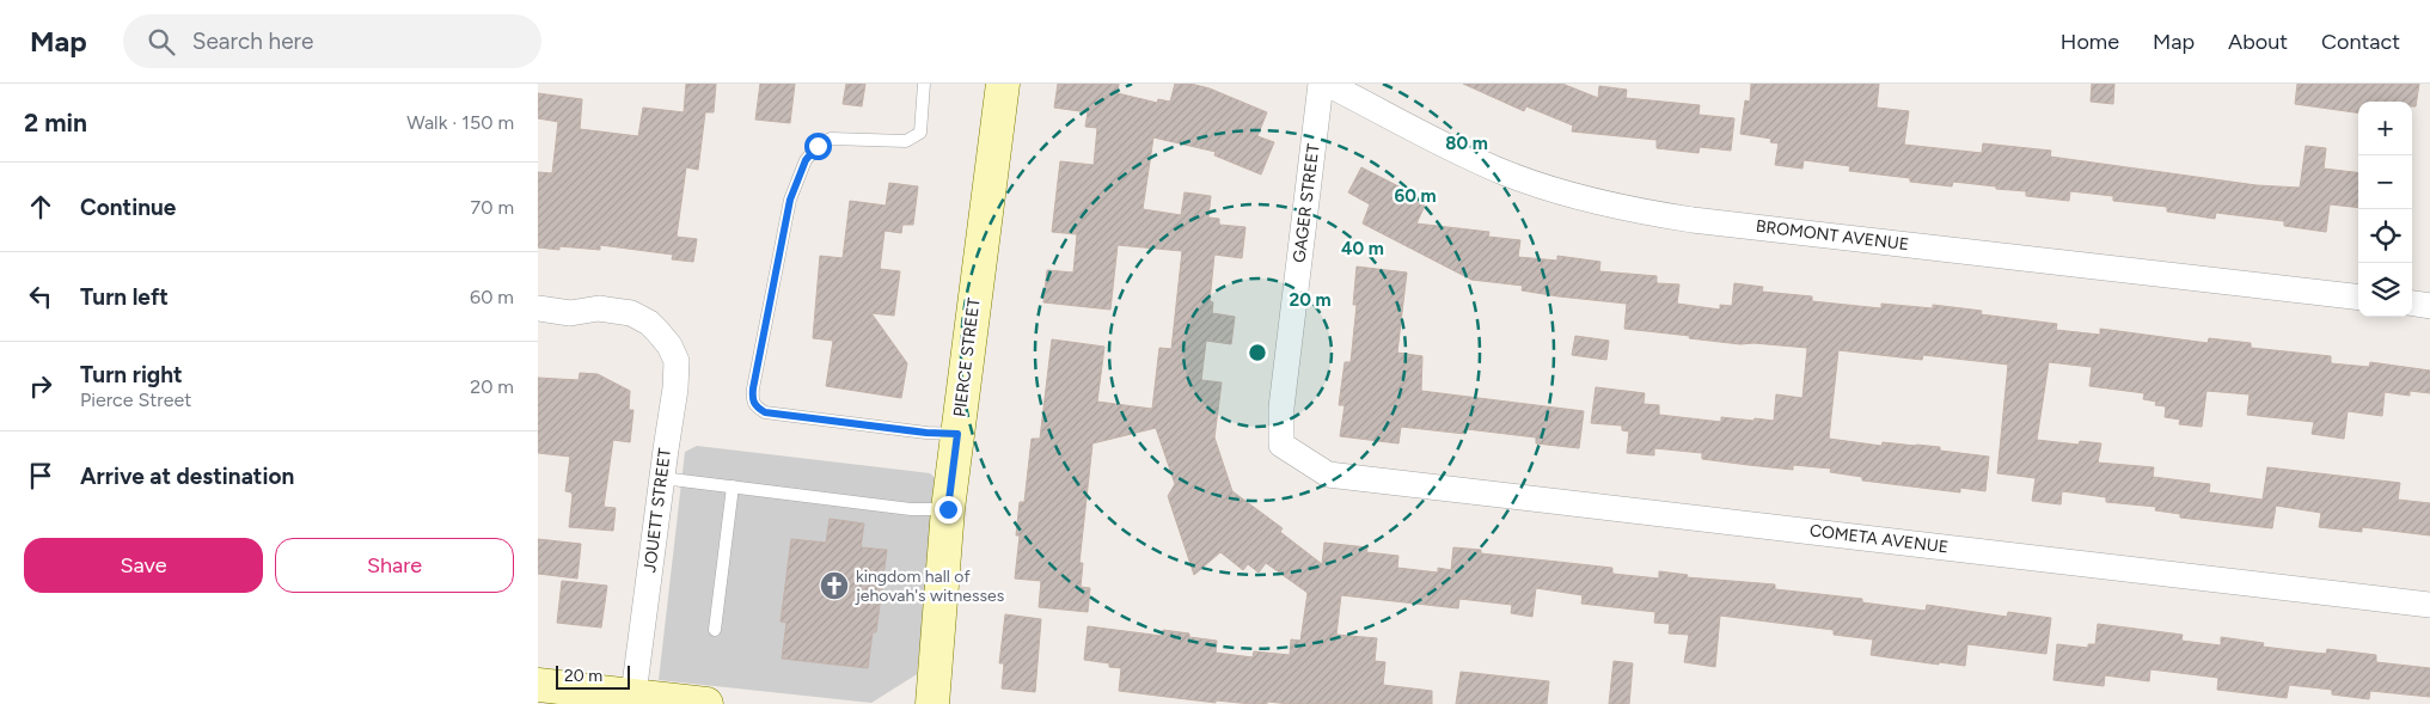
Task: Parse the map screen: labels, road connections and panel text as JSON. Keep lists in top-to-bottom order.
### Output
{
  "streets": {
    "street": [
      "GAGER STREET",
      "BROMONT AVENUE",
      "PIERCE STREET",
      "JOUETT STREET",
      "COMETA AVENUE"
    ]
  },
  "crossings": [
    ["GAGER STREET", "COMETA AVENUE"]
  ],
  "places": {
    "church": ["kingdom hall of jehovah's witnesses"]
  },
  "scale_bar": "20 m",
  "page": {
    "header": "Map",
    "search": "Search here",
    "nav": [
      "Home",
      "Map",
      "About",
      "Contact"
    ],
    "heading": ["2 min", "Walk · 150 m"],
    "map_buttons": ["+", "−"],
    "list": [
      ["Continue", "70 m"],
      ["Turn left", "60 m"],
      ["Turn right", "Pierce Street", "20 m"],
      "Arrive at destination"
    ],
    "buttons": ["Save", "Share"],
    "scale": "20 m"
  },
  "rings": [
    "80 m",
    "60 m",
    "40 m",
    "20 m"
  ]
}
